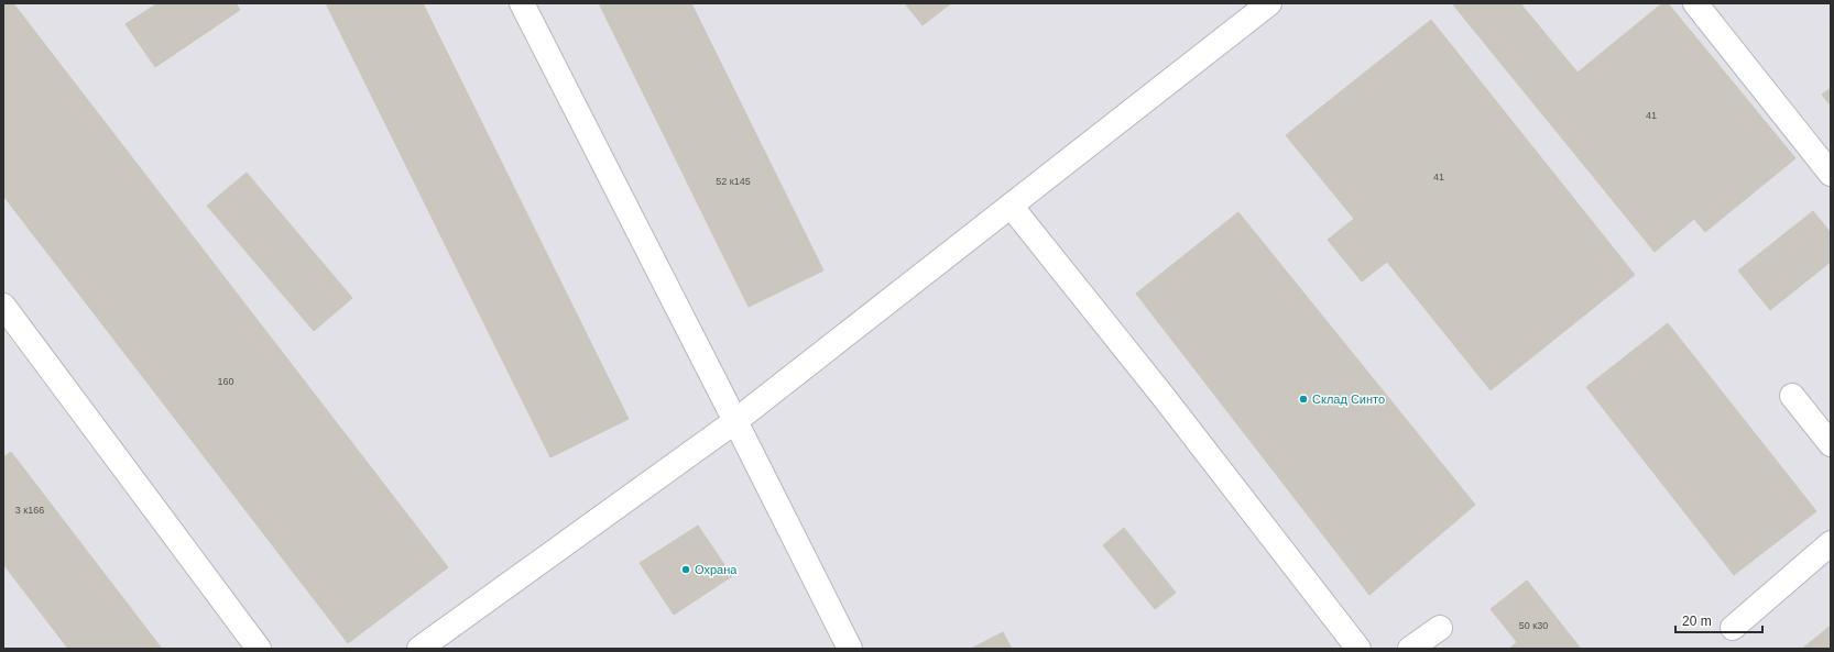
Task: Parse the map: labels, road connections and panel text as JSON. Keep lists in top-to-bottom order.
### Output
{
  "places": ["Склад Синто", "Охрана"],
  "house_numbers": [
    "41",
    "41",
    "52 к145",
    "160",
    "3 к166",
    "50 к30"
  ],
  "scale_bar": "20 m"
}
